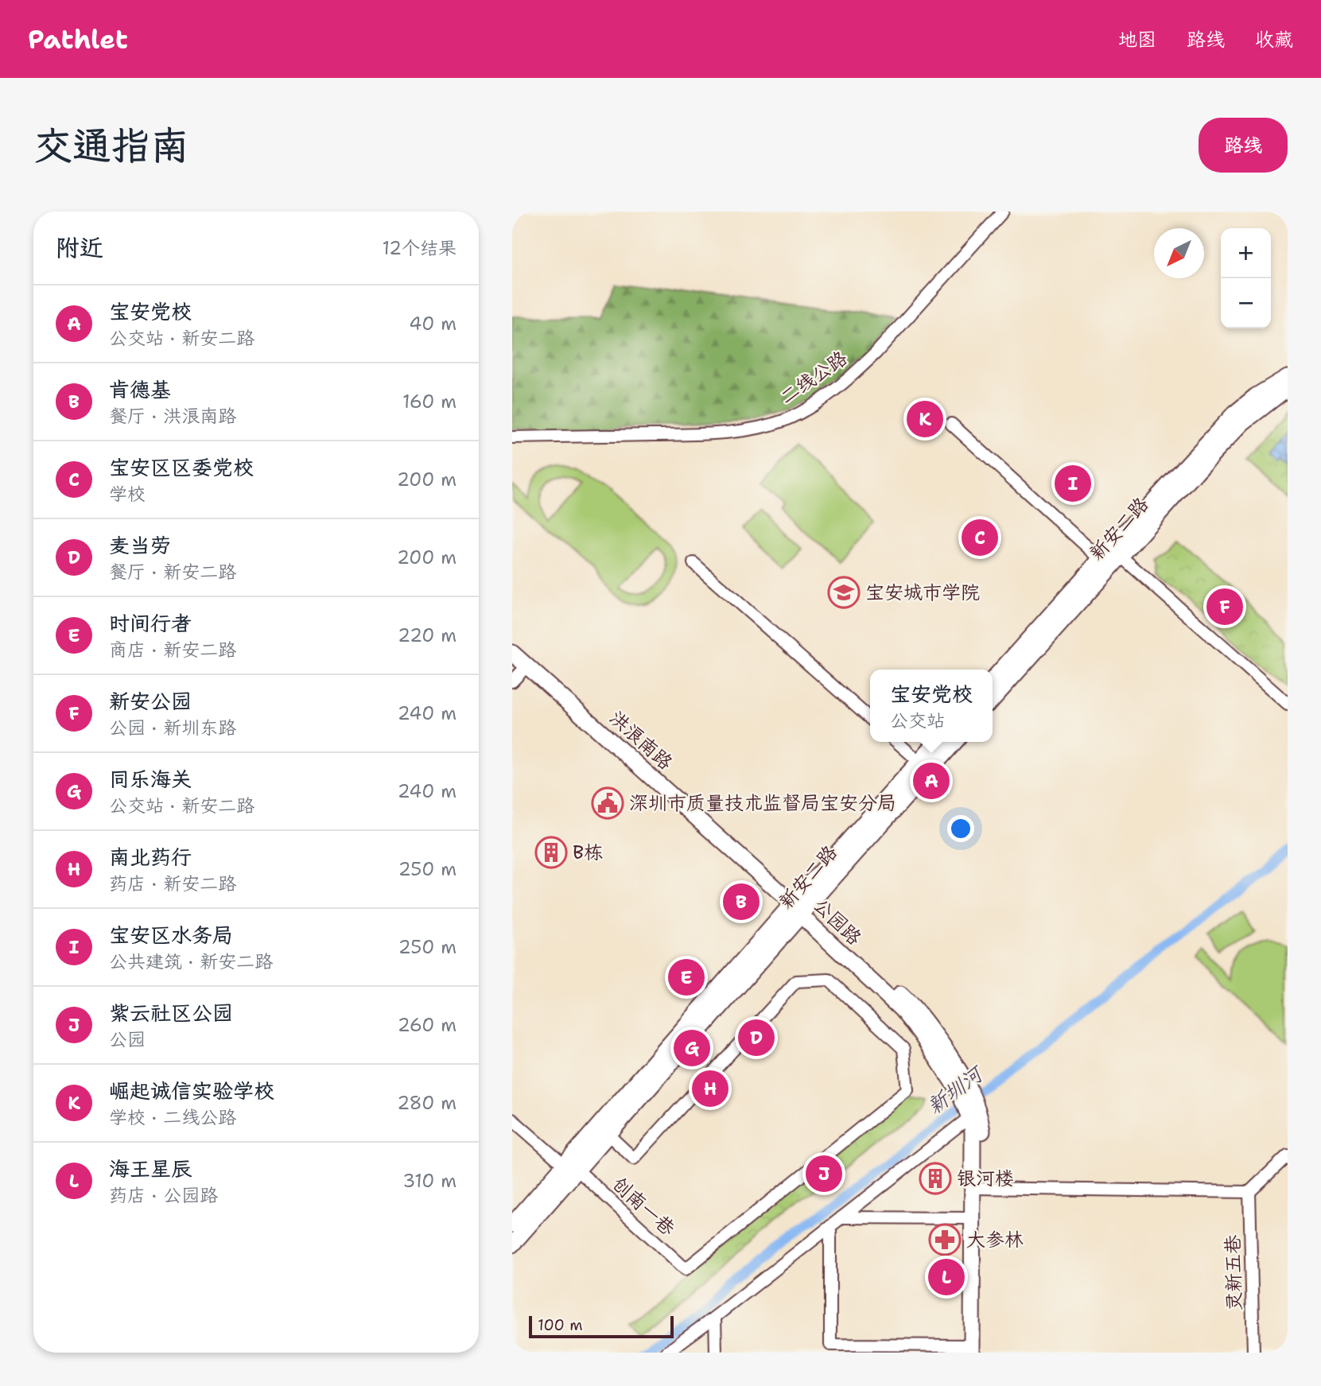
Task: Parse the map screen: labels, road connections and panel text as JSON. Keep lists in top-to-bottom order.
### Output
{
  "streets": {
    "main road": ["新安二路", "洪浪南路", "公园路"],
    "street": ["二线公路", "创南一巷", "灵新五巷"]
  },
  "crossings": [
    ["新安二路", "洪浪南路"],
    ["新安二路", "公园路"],
    ["新安二路", "创南一巷"],
    ["洪浪南路", "公园路"]
  ],
  "water": ["新圳河"],
  "places": {
    "school or university": ["宝安城市学院"],
    "public building": ["深圳市质量技术监督局宝安分局"],
    "building": ["B栋", "银河楼"],
    "pharmacy": ["大参林"]
  },
  "scale_bar": "100 m",
  "north": "bottom left",
  "page": {
    "header": "Pathlet",
    "nav": ["地图", "路线", "收藏"],
    "buttons": "路线",
    "title": "交通指南",
    "heading": ["附近", "12个结果"],
    "map_buttons": ["+", "−"],
    "list": [
      {
        "mark": "A",
        "name": "宝安党校",
        "note": "公交站 · 新安二路",
        "value": "40 m"
      },
      {
        "mark": "B",
        "name": "肯德基",
        "note": "餐厅 · 洪浪南路",
        "value": "160 m"
      },
      {
        "mark": "C",
        "name": "宝安区区委党校",
        "note": "学校",
        "value": "200 m"
      },
      {
        "mark": "D",
        "name": "麦当劳",
        "note": "餐厅 · 新安二路",
        "value": "200 m"
      },
      {
        "mark": "E",
        "name": "时间行者",
        "note": "商店 · 新安二路",
        "value": "220 m"
      },
      {
        "mark": "F",
        "name": "新安公园",
        "note": "公园 · 新圳东路",
        "value": "240 m"
      },
      {
        "mark": "G",
        "name": "同乐海关",
        "note": "公交站 · 新安二路",
        "value": "240 m"
      },
      {
        "mark": "H",
        "name": "南北药行",
        "note": "药店 · 新安二路",
        "value": "250 m"
      },
      {
        "mark": "I",
        "name": "宝安区水务局",
        "note": "公共建筑 · 新安二路",
        "value": "250 m"
      },
      {
        "mark": "J",
        "name": "紫云社区公园",
        "note": "公园",
        "value": "260 m"
      },
      {
        "mark": "K",
        "name": "崛起诚信实验学校",
        "note": "学校 · 二线公路",
        "value": "280 m"
      },
      {
        "mark": "L",
        "name": "海王星辰",
        "note": "药店 · 公园路",
        "value": "310 m"
      }
    ],
    "pins": [
      "K",
      "I",
      "C",
      "F",
      "A",
      "B",
      "E",
      "D",
      "G",
      "H",
      "J",
      "L"
    ],
    "popup": ["宝安党校", "公交站"],
    "scale": "100 m"
  }
}
